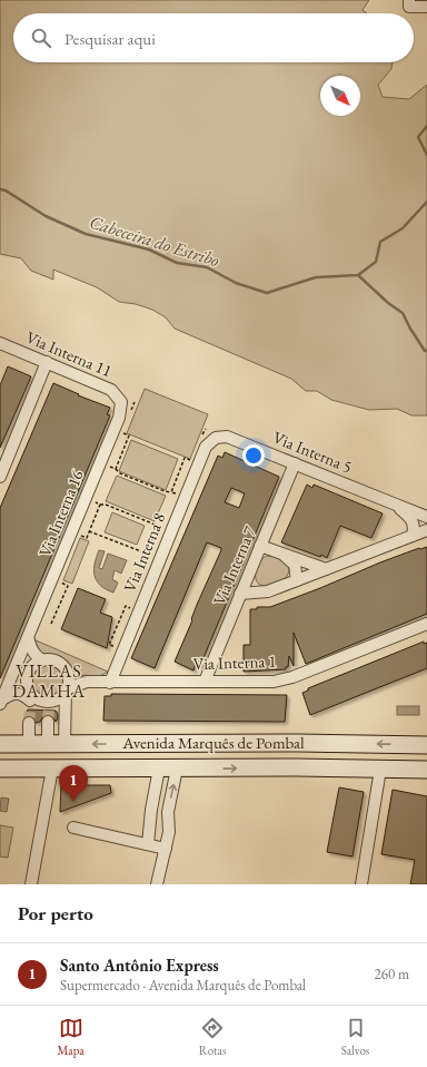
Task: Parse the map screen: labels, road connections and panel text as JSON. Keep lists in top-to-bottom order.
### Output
{
  "streets": {
    "main road": ["Avenida Marquês de Pombal"],
    "street": [
      "Via Interna 11",
      "Via Interna 5",
      "Via Interna 16",
      "Via Interna 8",
      "Via Interna 7",
      "Via Interna 1"
    ]
  },
  "crossings": [
    ["Via Interna 11", "Via Interna 16"],
    ["Via Interna 5", "Via Interna 8"],
    ["Via Interna 5", "Via Interna 7"],
    ["Via Interna 8", "Via Interna 1"],
    ["Via Interna 7", "Via Interna 1"]
  ],
  "districts": ["VILLAS DAMHA"],
  "water": ["Cabeceira do Estribo"],
  "north": "bottom right",
  "page": {
    "search": "Pesquisar aqui",
    "pins": "1",
    "heading": "Por perto",
    "list": [
      {
        "mark": "1",
        "name": "Santo Antônio Express",
        "note": "Supermercado · Avenida Marquês de Pombal",
        "value": "260 m"
      }
    ],
    "nav": ["Mapa", "Rotas", "Salvos"]
  }
}
